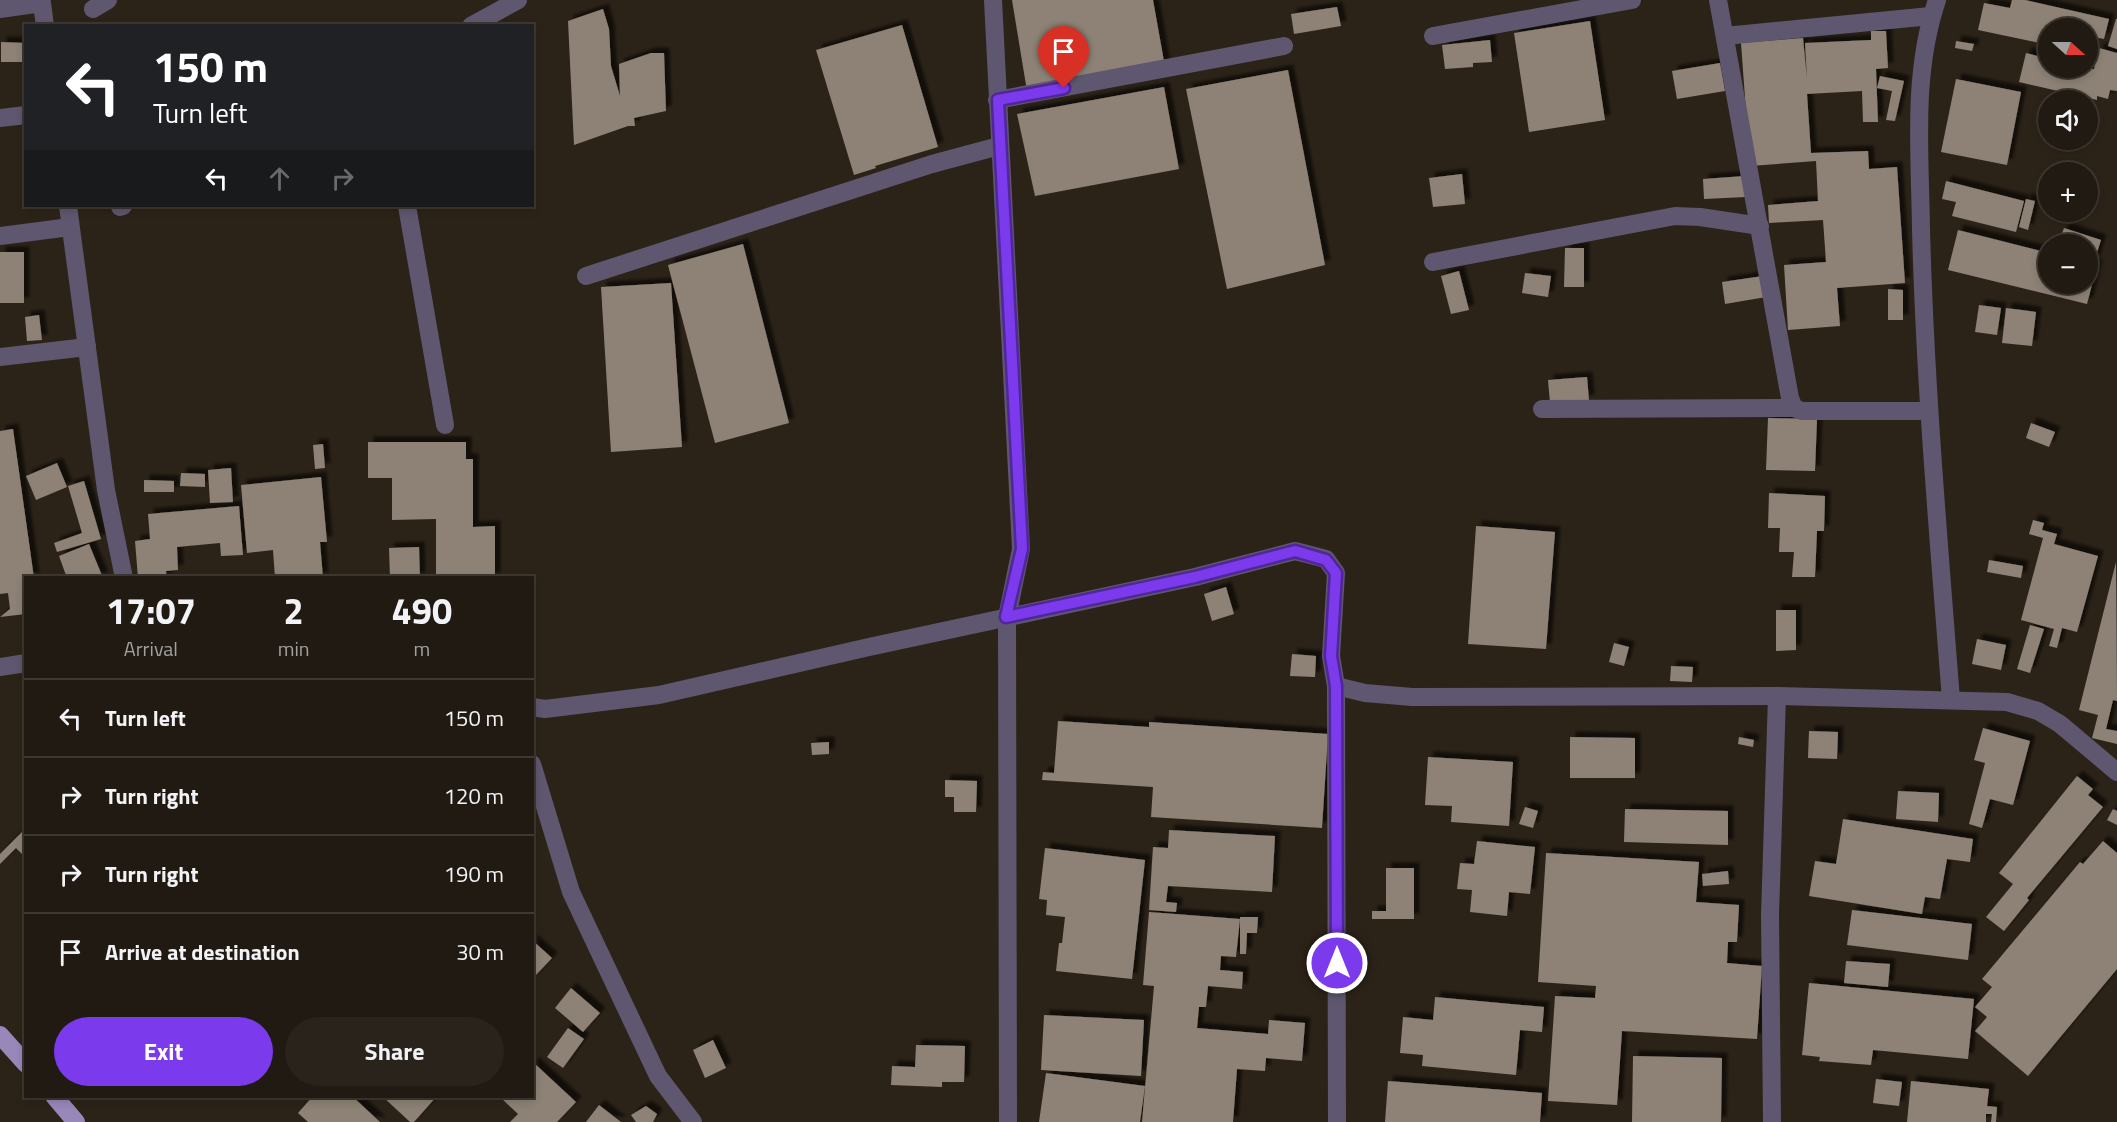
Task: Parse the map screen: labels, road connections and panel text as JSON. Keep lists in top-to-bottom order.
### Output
{
  "north": "right",
  "page": {
    "map_buttons": ["+", "−"],
    "turn": ["150 m", "Turn left"],
    "eta": [
      "17:07",
      "Arrival",
      "2",
      "min",
      "490",
      "m"
    ],
    "list": [
      {
        "name": "Turn left",
        "value": "150 m"
      },
      {
        "name": "Turn right",
        "value": "120 m"
      },
      {
        "name": "Turn right",
        "value": "190 m"
      },
      {
        "name": "Arrive at destination",
        "value": "30 m"
      }
    ],
    "buttons": ["Exit", "Share"]
  }
}
